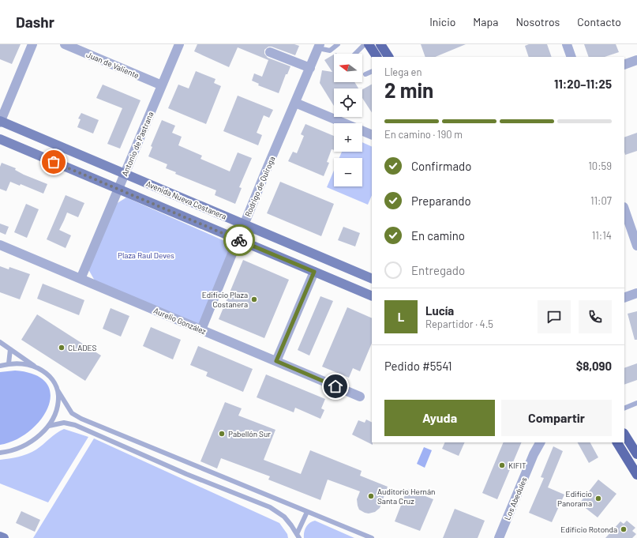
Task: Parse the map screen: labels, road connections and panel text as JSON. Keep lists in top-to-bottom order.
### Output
{
  "streets": {
    "main road": ["Avenida Nueva Costanera"],
    "street": [
      "Juan de Valiente",
      "Antonio de Pastrana",
      "Rodrigo de Quiroga",
      "Aurelio González",
      "Los Abedules"
    ]
  },
  "crossings": [
    ["Juan de Valiente", "Antonio de Pastrana"],
    ["Antonio de Pastrana", "Avenida Nueva Costanera"],
    ["Antonio de Pastrana", "Aurelio González"],
    ["Rodrigo de Quiroga", "Avenida Nueva Costanera"],
    ["Rodrigo de Quiroga", "Aurelio González"]
  ],
  "parks": ["Plaza Raul Deves"],
  "places": [
    "Edificio Plaza Costanera",
    "CLADES",
    "Pabellón Sur",
    "KIFIT",
    "Auditorio Hernán Santa Cruz",
    "Edificio Panorama",
    "Edificio Rotonda"
  ],
  "north": "left",
  "page": {
    "header": "Dashr",
    "nav": [
      "Inicio",
      "Mapa",
      "Nosotros",
      "Contacto"
    ],
    "map_buttons": ["+", "−"],
    "heading": ["2 min", "Llega en", "11:20–11:25"],
    "panel": [
      "Lucía",
      "Repartidor · 4.5",
      "Pedido #5541",
      "$8,090"
    ],
    "bar": "En camino · 190 m",
    "list": [
      ["Confirmado", "10:59"],
      ["Preparando", "11:07"],
      ["En camino", "11:14"],
      "Entregado"
    ],
    "round": "L",
    "buttons": ["Ayuda", "Compartir"]
  }
}
